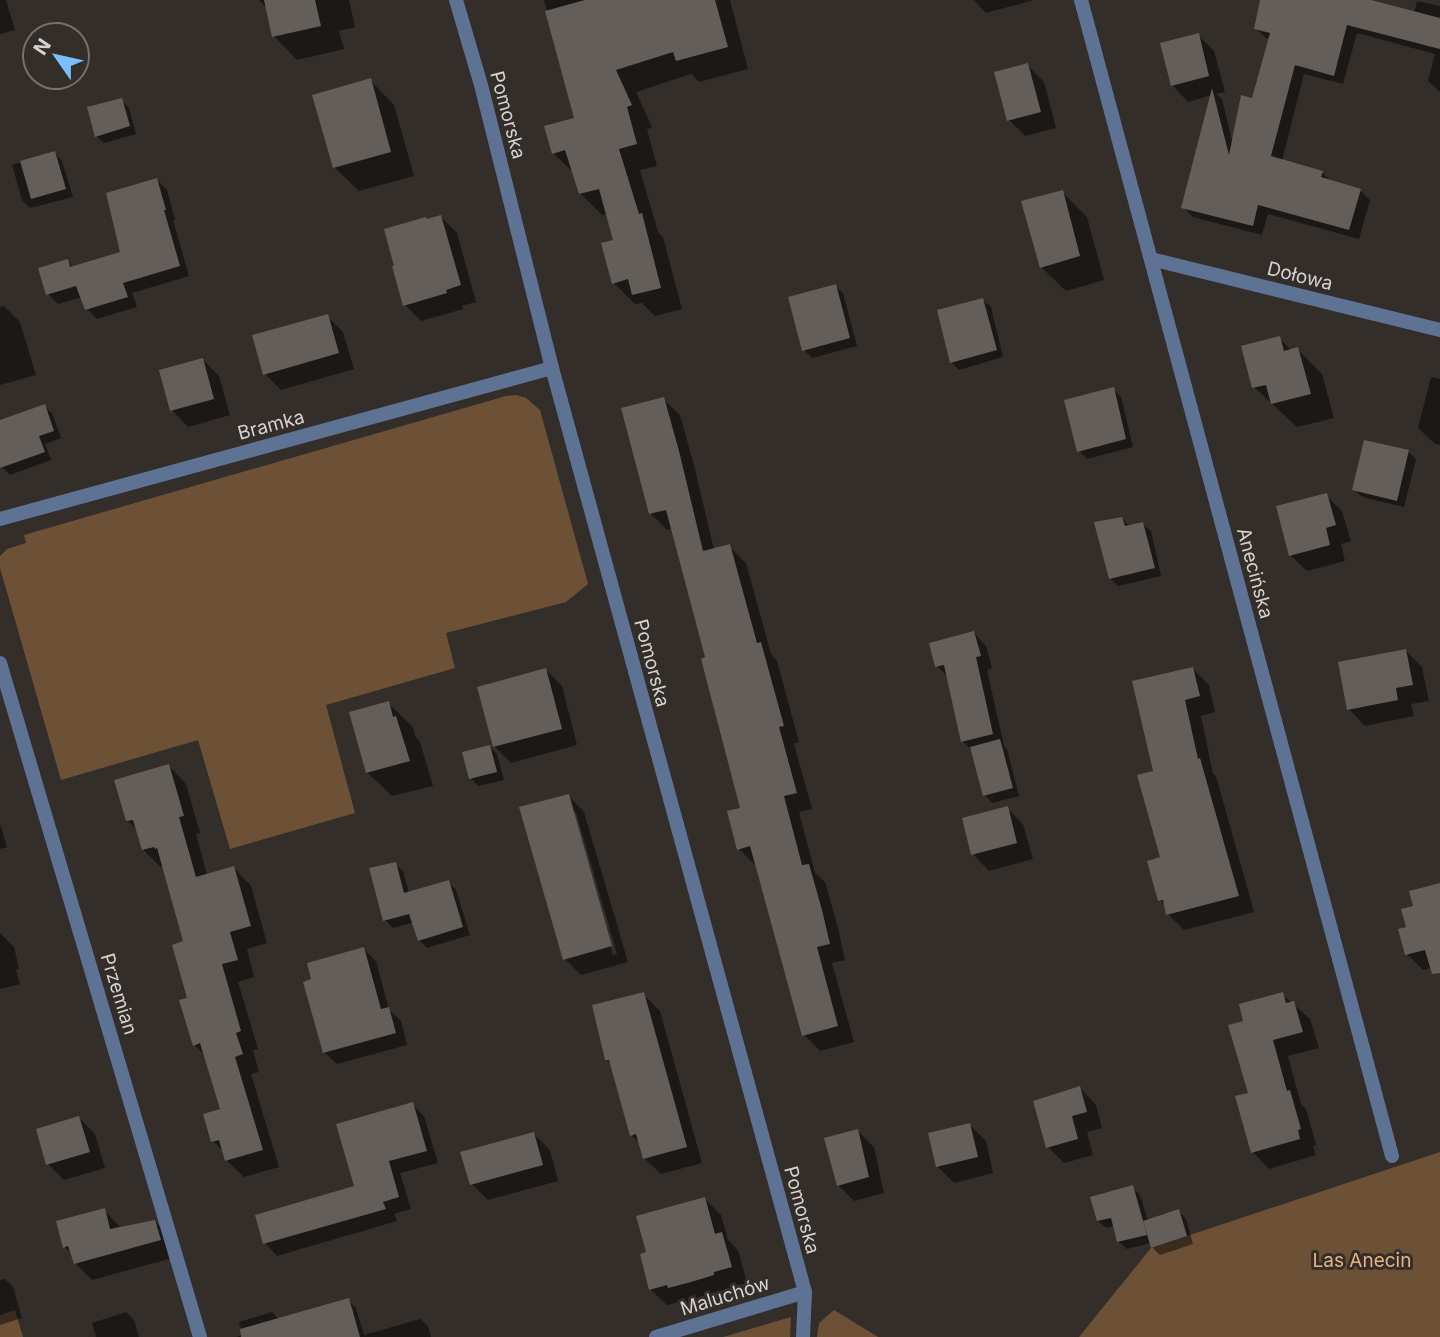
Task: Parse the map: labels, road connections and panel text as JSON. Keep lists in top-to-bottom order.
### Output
{
  "streets": {
    "street": [
      "Pomorska",
      "Dołowa",
      "Bramka",
      "Anecińska",
      "Przemian",
      "Maluchów"
    ]
  },
  "crossings": [
    ["Pomorska", "Bramka"],
    ["Pomorska", "Maluchów"],
    ["Dołowa", "Anecińska"]
  ],
  "parks": ["Las Anecin"],
  "north": "top left"
}
